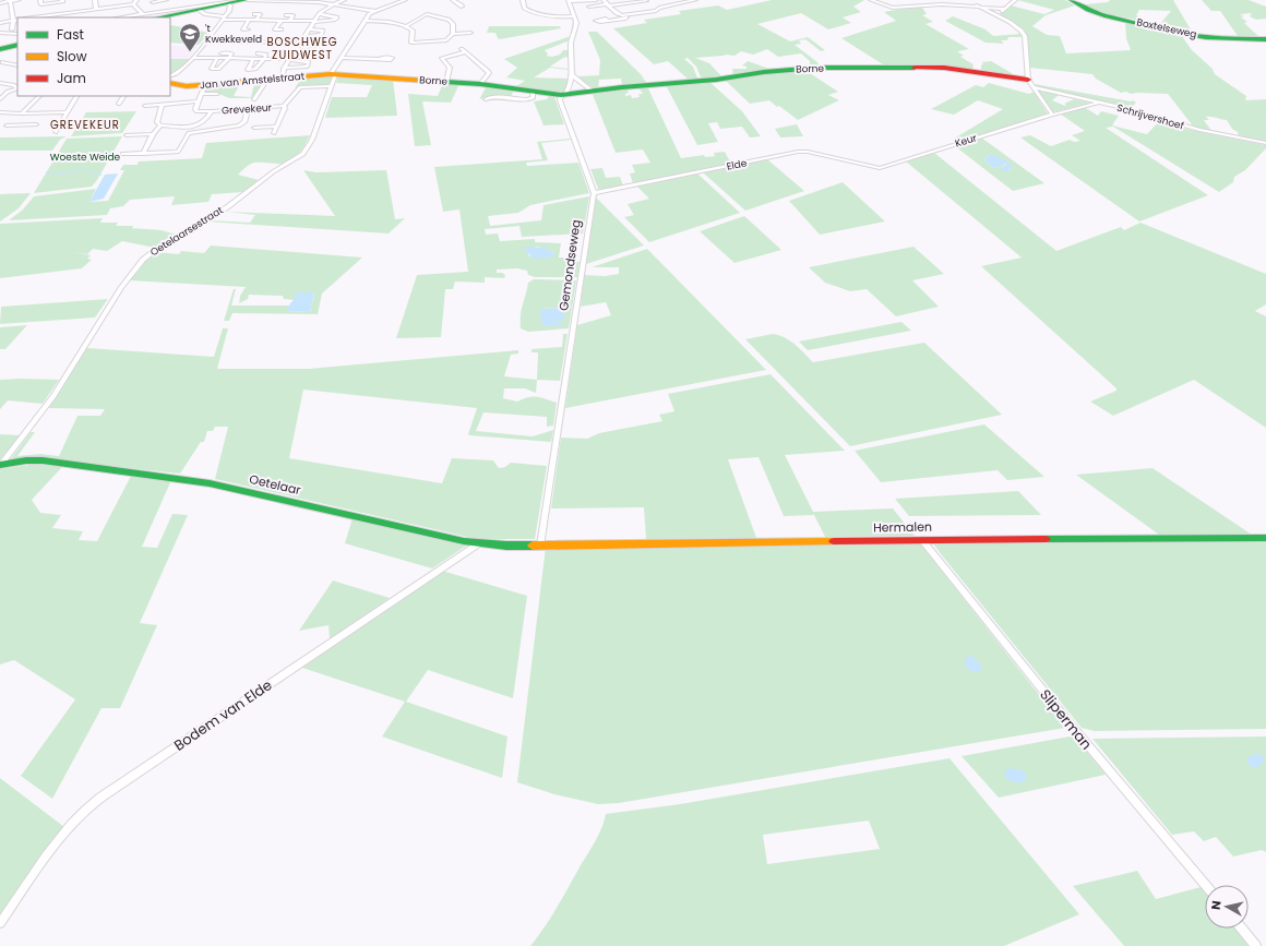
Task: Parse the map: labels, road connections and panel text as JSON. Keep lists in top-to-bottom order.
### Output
{
  "streets": {
    "street": [
      "Boxtelseweg",
      "Borne",
      "Jan van Amstelstraat",
      "Grevekeur",
      "Schrijvershoef",
      "Keur",
      "Elde",
      "Oetelaarsestraat",
      "Gemondseweg",
      "Oetelaar",
      "Hermalen",
      "Bodem van Elde",
      "Sliperman"
    ]
  },
  "crossings": [
    ["Borne", "Jan van Amstelstraat"],
    ["Borne", "Schrijvershoef"],
    ["Borne", "Oetelaarsestraat"],
    ["Borne", "Gemondseweg"],
    ["Jan van Amstelstraat", "Grevekeur"],
    ["Jan van Amstelstraat", "Oetelaarsestraat"],
    ["Grevekeur", "Oetelaarsestraat"],
    ["Schrijvershoef", "Keur"],
    ["Keur", "Elde"],
    ["Elde", "Gemondseweg"],
    ["Oetelaarsestraat", "Oetelaar"],
    ["Gemondseweg", "Oetelaar"],
    ["Gemondseweg", "Hermalen"],
    ["Oetelaar", "Hermalen"],
    ["Oetelaar", "Bodem van Elde"],
    ["Hermalen", "Sliperman"]
  ],
  "districts": ["BOSCHWEG ZUIDWEST", "GREVEKEUR"],
  "parks": ["Woeste Weide"],
  "places": {
    "school or university": ["'t Kwekkeveld"]
  },
  "legend": ["Fast", "Slow", "Jam"],
  "north": "left"
}
